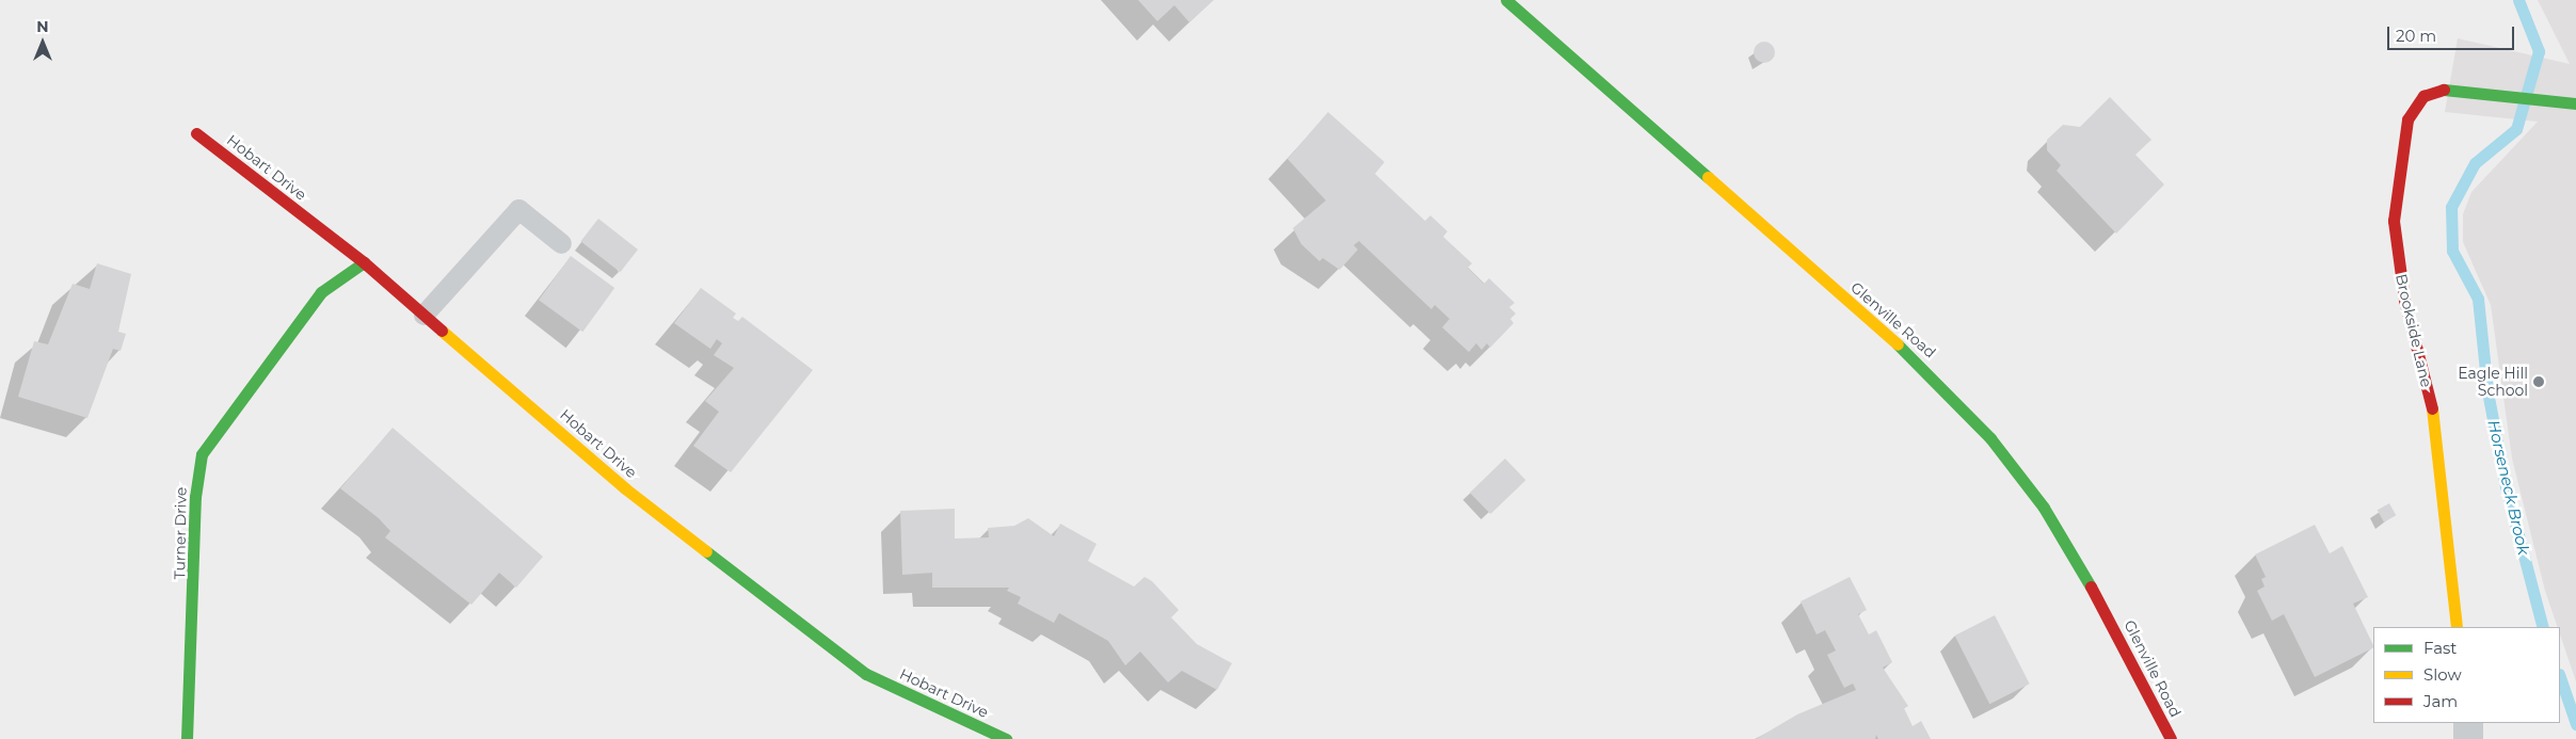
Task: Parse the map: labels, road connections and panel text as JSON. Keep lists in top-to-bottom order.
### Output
{
  "streets": {
    "street": [
      "Hobart Drive",
      "Glenville Road",
      "Brookside Lane",
      "Turner Drive"
    ]
  },
  "crossings": [
    ["Hobart Drive", "Turner Drive"]
  ],
  "water": ["Horseneck Brook"],
  "places": ["Eagle Hill School"],
  "legend": ["Fast", "Slow", "Jam"],
  "scale_bar": "20 m",
  "north": "top"
}
